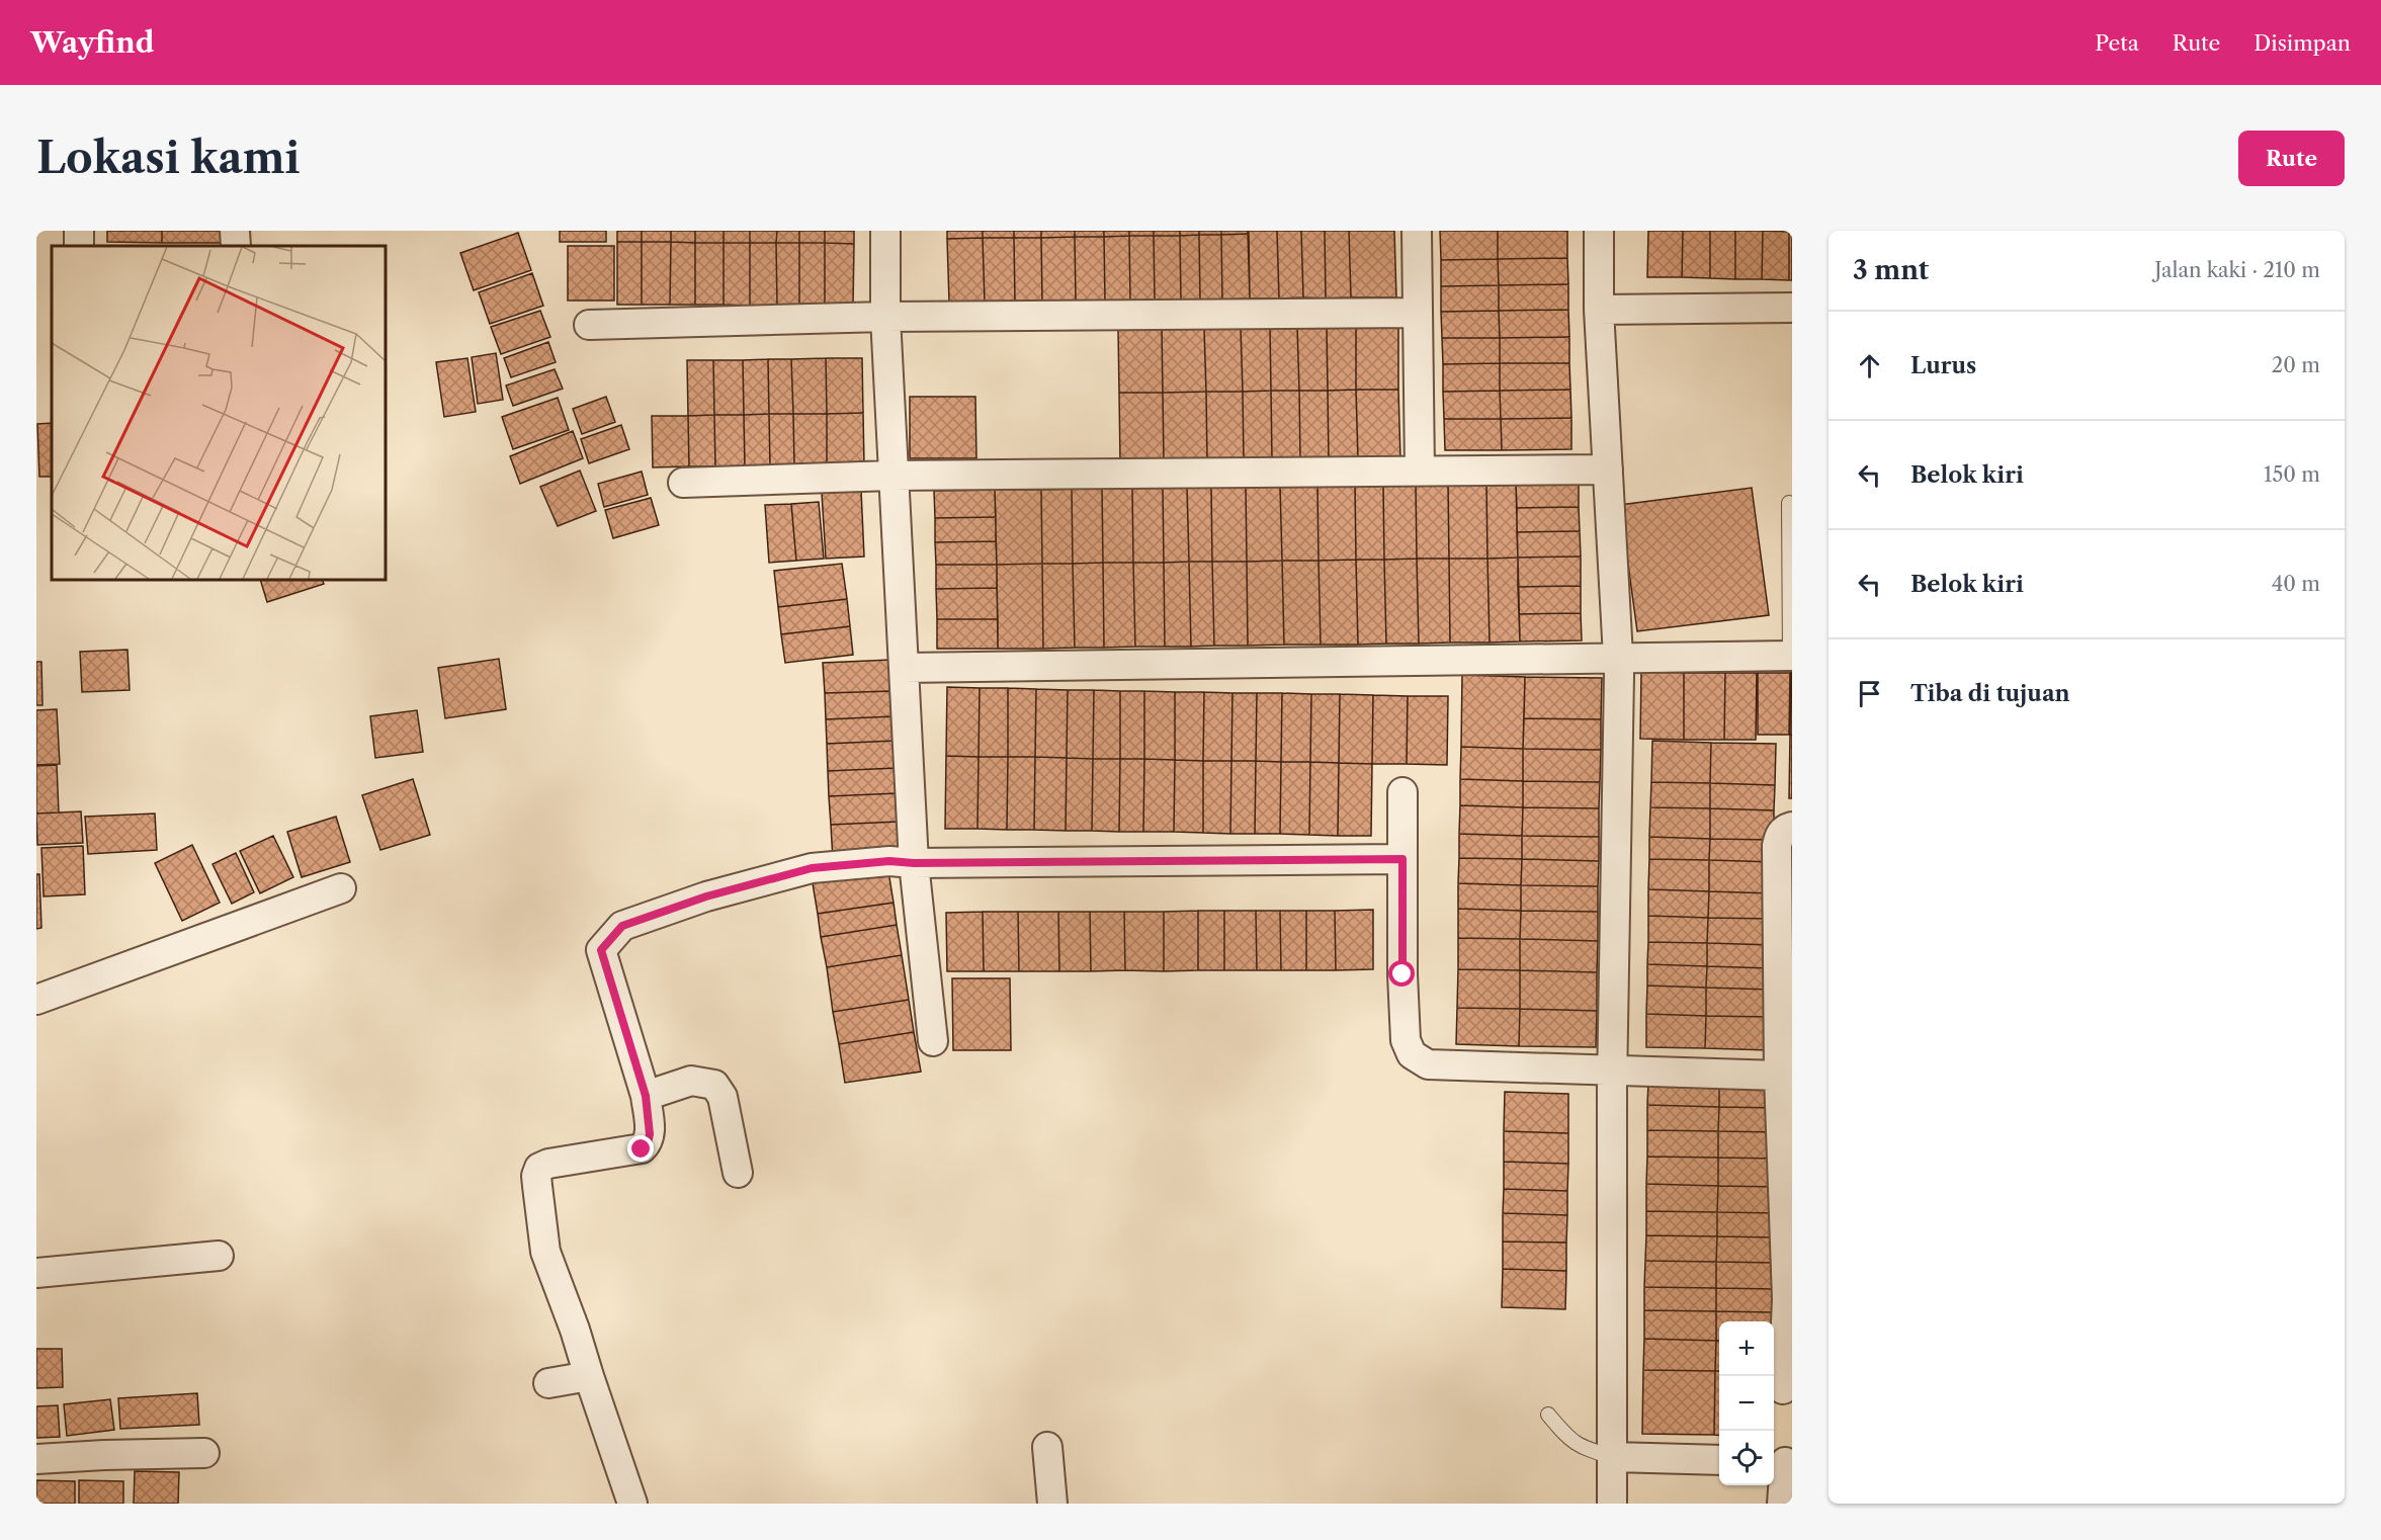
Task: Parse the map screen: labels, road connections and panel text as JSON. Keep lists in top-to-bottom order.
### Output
{
  "page": {
    "header": "Wayfind",
    "nav": ["Peta", "Rute", "Disimpan"],
    "buttons": "Rute",
    "title": "Lokasi kami",
    "heading": ["3 mnt", "Jalan kaki · 210 m"],
    "list": [
      ["Lurus", "20 m"],
      ["Belok kiri", "150 m"],
      ["Belok kiri", "40 m"],
      "Tiba di tujuan"
    ],
    "map_buttons": ["+", "−"]
  }
}
